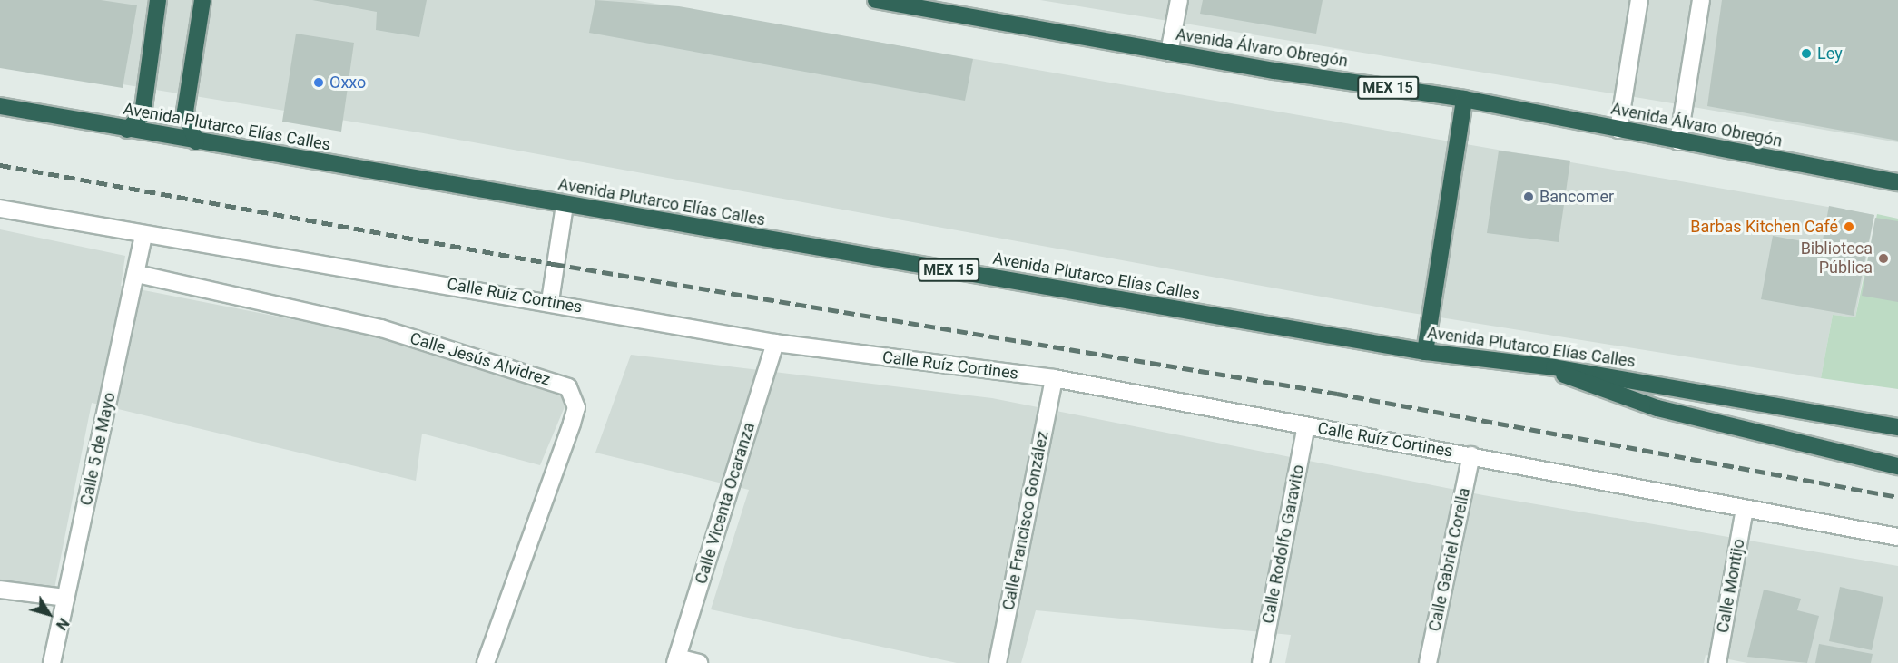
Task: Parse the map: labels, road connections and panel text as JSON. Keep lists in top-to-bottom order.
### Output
{
  "streets": {
    "highway": ["Avenida Álvaro Obregón", "MEX 15", "Avenida Plutarco Elías Calles"],
    "street": [
      "Calle Ruíz Cortines",
      "Calle Jesús Alvidrez",
      "Calle 5 de Mayo",
      "Calle Vicenta Ocaranza",
      "Calle Francisco González",
      "Calle Rodolfo Garavito",
      "Calle Gabriel Corella",
      "Calle Montijo"
    ]
  },
  "crossings": [
    ["Calle Ruíz Cortines", "Calle 5 de Mayo"],
    ["Calle Ruíz Cortines", "Calle Vicenta Ocaranza"],
    ["Calle Ruíz Cortines", "Calle Francisco González"],
    ["Calle Ruíz Cortines", "Calle Rodolfo Garavito"],
    ["Calle Ruíz Cortines", "Calle Gabriel Corella"],
    ["Calle Ruíz Cortines", "Calle Montijo"],
    ["Calle Jesús Alvidrez", "Calle 5 de Mayo"]
  ],
  "places": [
    "Ley",
    "Oxxo",
    "Bancomer",
    "Barbas Kitchen Café",
    "Biblioteca Pública"
  ],
  "north": "bottom right"
}
